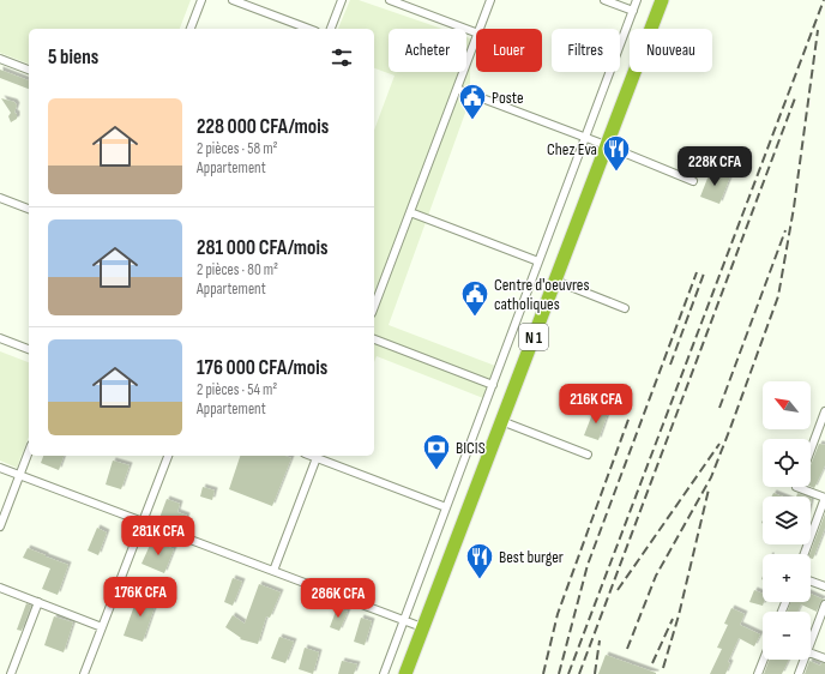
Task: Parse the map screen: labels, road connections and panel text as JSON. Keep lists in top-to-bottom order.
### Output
{
  "streets": {
    "highway": ["N 1"]
  },
  "places": {
    "public building": ["Poste", "Centre d'oeuvres catholiques"],
    "restaurant": ["Chez Eva", "Best burger"],
    "bank": ["BICIS"]
  },
  "north": "top left",
  "page": {
    "chip": [
      "Acheter",
      "Louer",
      "Filtres",
      "Nouveau"
    ],
    "heading": "5 biens",
    "list": [
      {
        "name": "228 000 CFA/mois",
        "note": "2 pièces · 58 m² · Appartement"
      },
      {
        "name": "281 000 CFA/mois",
        "note": "2 pièces · 80 m² · Appartement"
      },
      {
        "name": "176 000 CFA/mois",
        "note": "2 pièces · 54 m² · Appartement"
      }
    ],
    "price": [
      "228K CFA",
      "216K CFA",
      "281K CFA",
      "176K CFA",
      "286K CFA"
    ],
    "map_buttons": ["+", "−"]
  }
}
